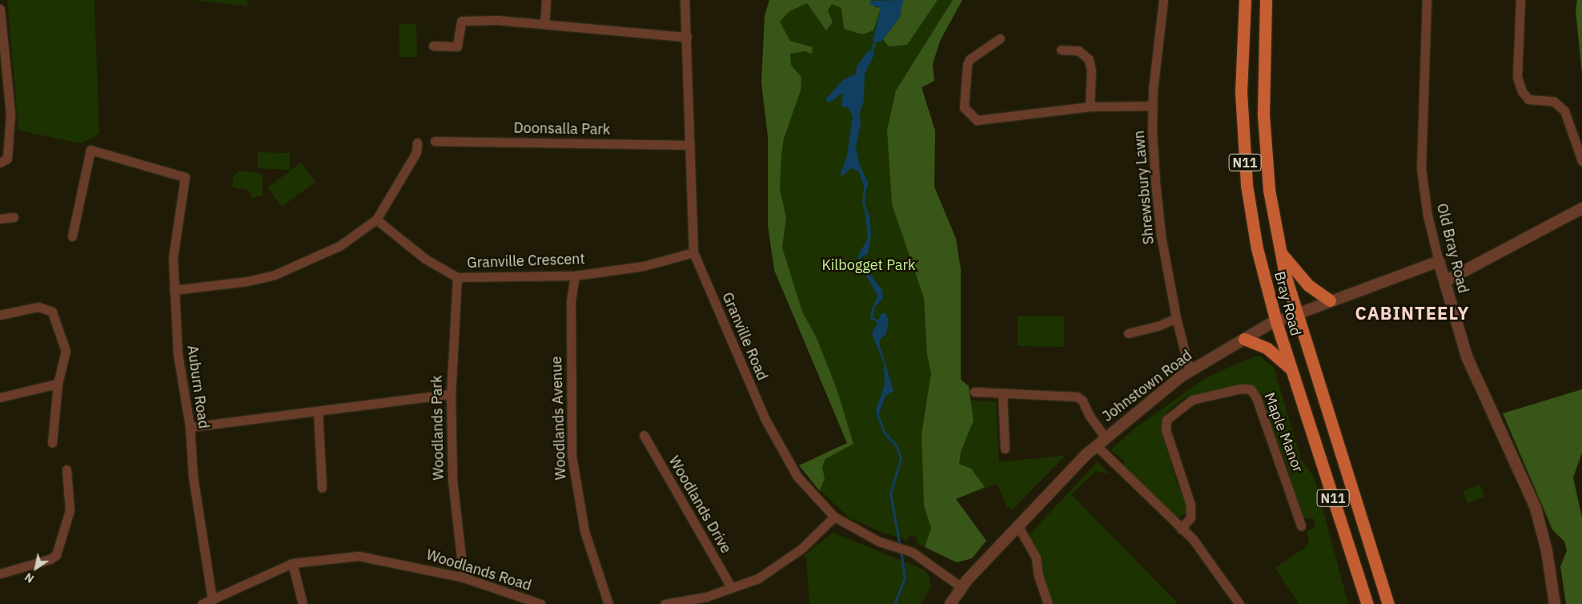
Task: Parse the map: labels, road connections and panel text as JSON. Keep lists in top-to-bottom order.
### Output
{
  "streets": {
    "highway": ["N11", "Bray Road"],
    "street": [
      "Doonsalla Park",
      "Shrewsbury Lawn",
      "Old Bray Road",
      "Granville Crescent",
      "Granville Road",
      "Johnstown Road",
      "Auburn Road",
      "Woodlands Avenue",
      "Woodlands Park",
      "Maple Manor",
      "Woodlands Drive",
      "Woodlands Road"
    ]
  },
  "crossings": [
    ["Doonsalla Park", "Granville Road"],
    ["Shrewsbury Lawn", "Johnstown Road"],
    ["Old Bray Road", "Johnstown Road"],
    ["Granville Crescent", "Granville Road"],
    ["Granville Crescent", "Woodlands Avenue"],
    ["Granville Crescent", "Woodlands Park"],
    ["Bray Road", "Johnstown Road"],
    ["Granville Road", "Johnstown Road"],
    ["Auburn Road", "Woodlands Road"],
    ["Woodlands Park", "Woodlands Road"]
  ],
  "districts": ["CABINTEELY"],
  "parks": ["Kilbogget Park"],
  "north": "bottom left"
}
